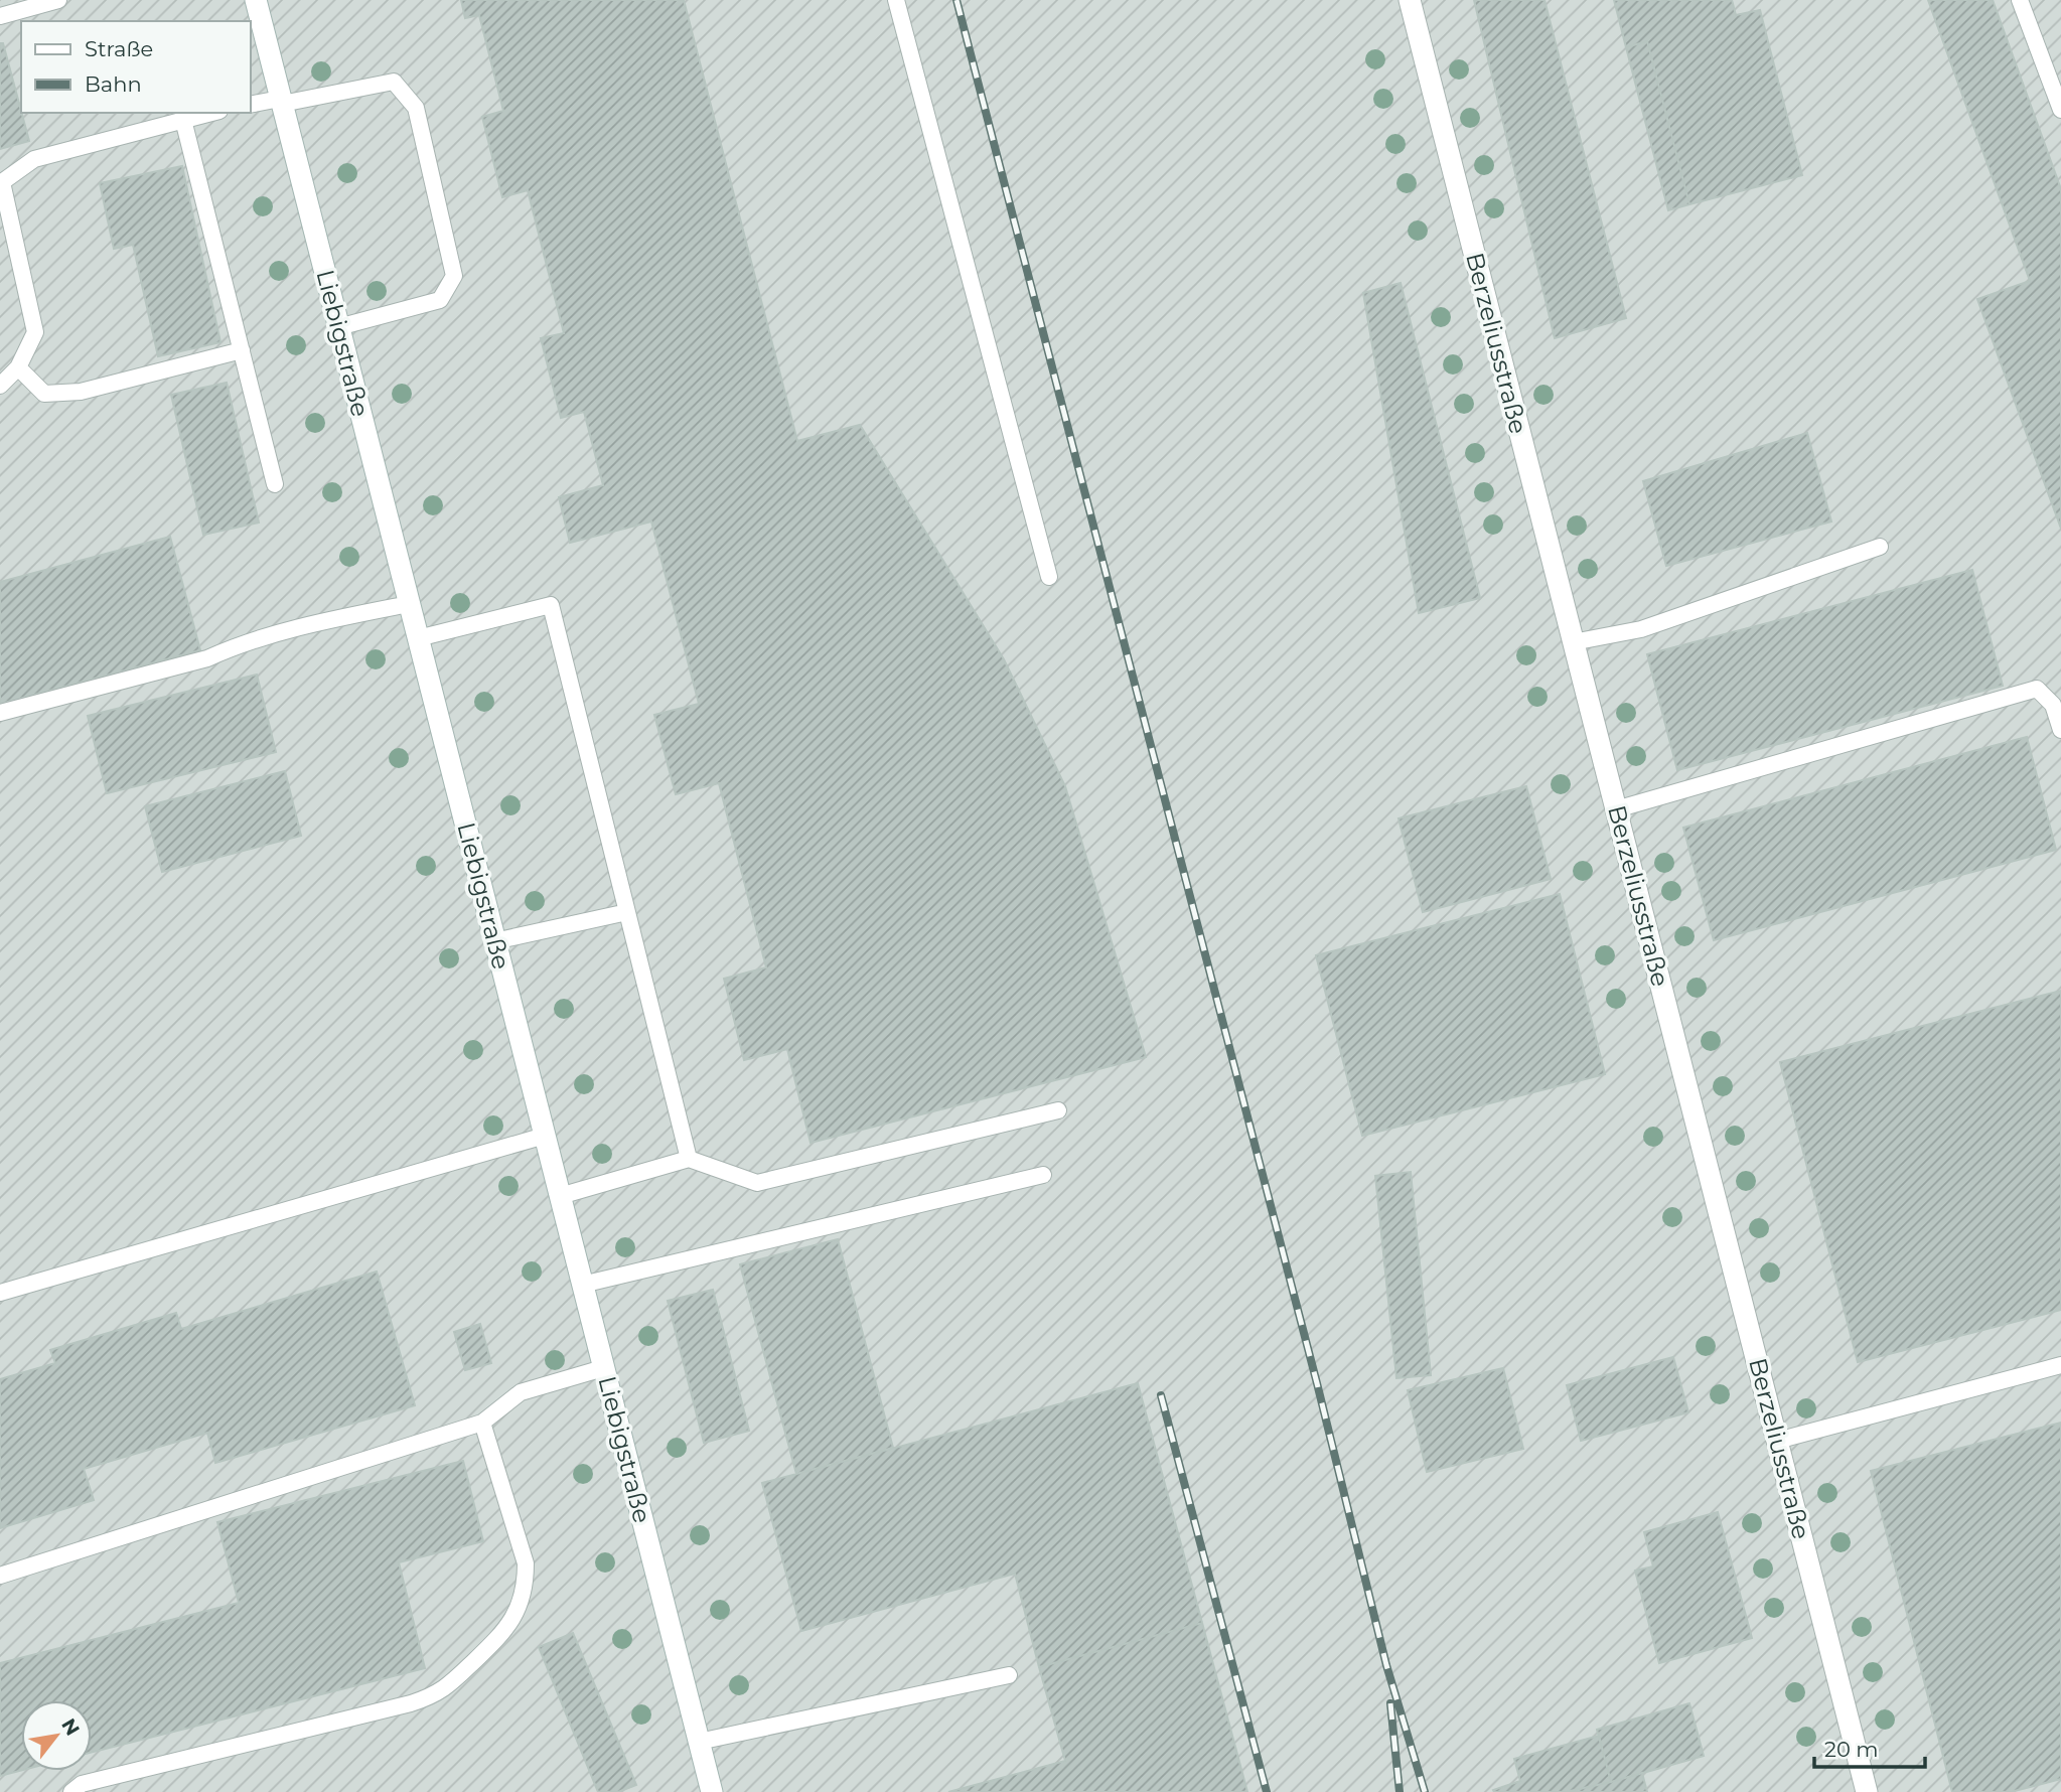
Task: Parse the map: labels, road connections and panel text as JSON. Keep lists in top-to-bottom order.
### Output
{
  "streets": {
    "main road": ["Liebigstraße", "Berzeliusstraße"]
  },
  "legend": ["Straße", "Bahn"],
  "scale_bar": "20 m",
  "north": "top right"
}
